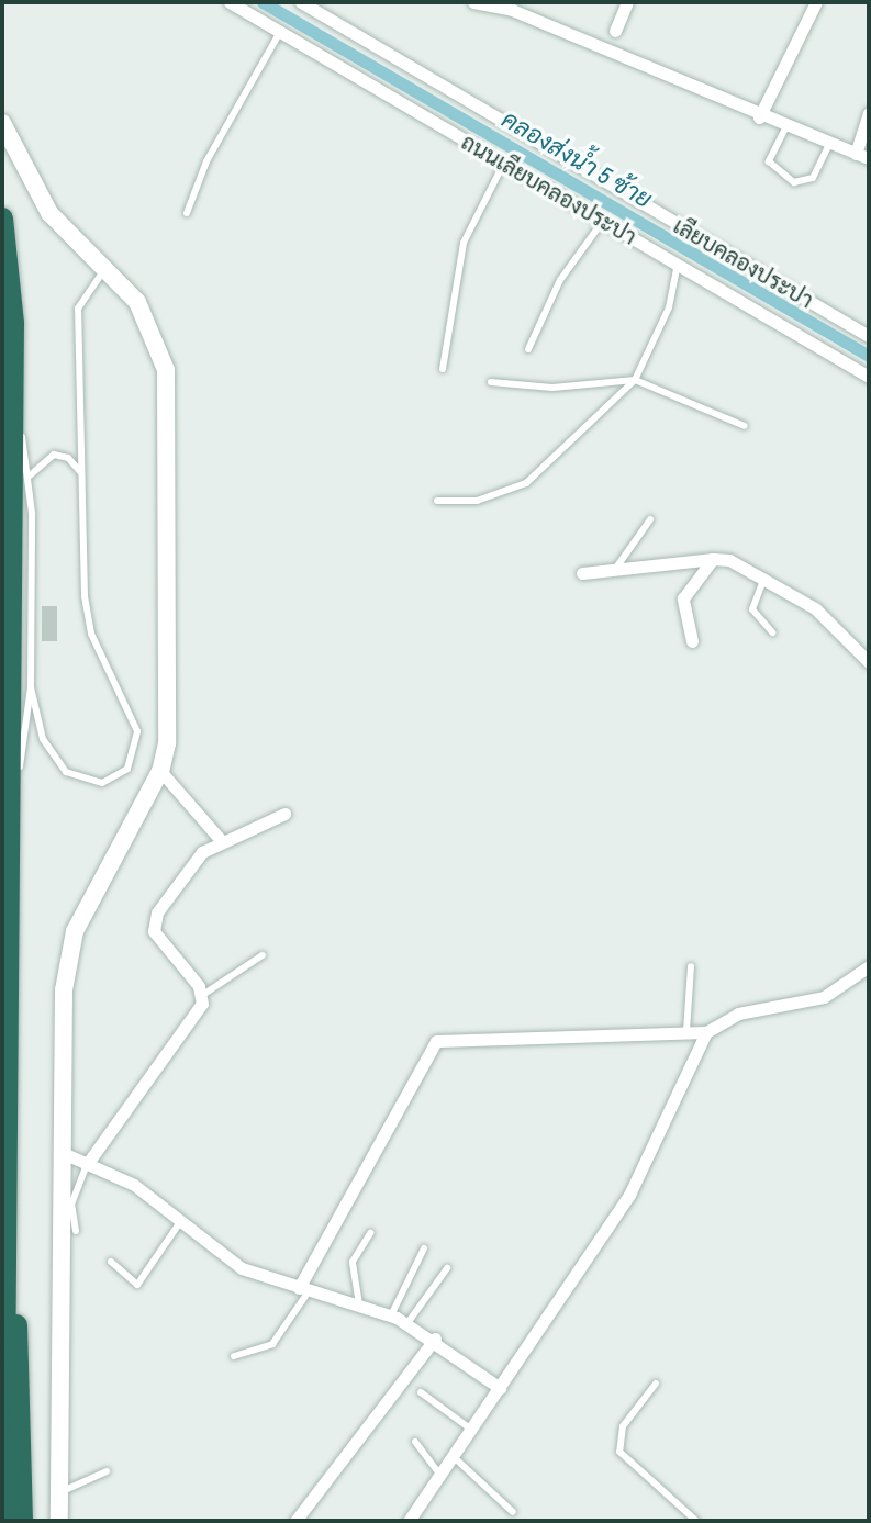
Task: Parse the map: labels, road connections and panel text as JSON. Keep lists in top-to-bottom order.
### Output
{
  "streets": {
    "street": ["ถนนเลียบคลองประปา", "เลียบคลองประปา"]
  },
  "water": ["คลองส่งน้ำ 5 ซ้าย"]
}
